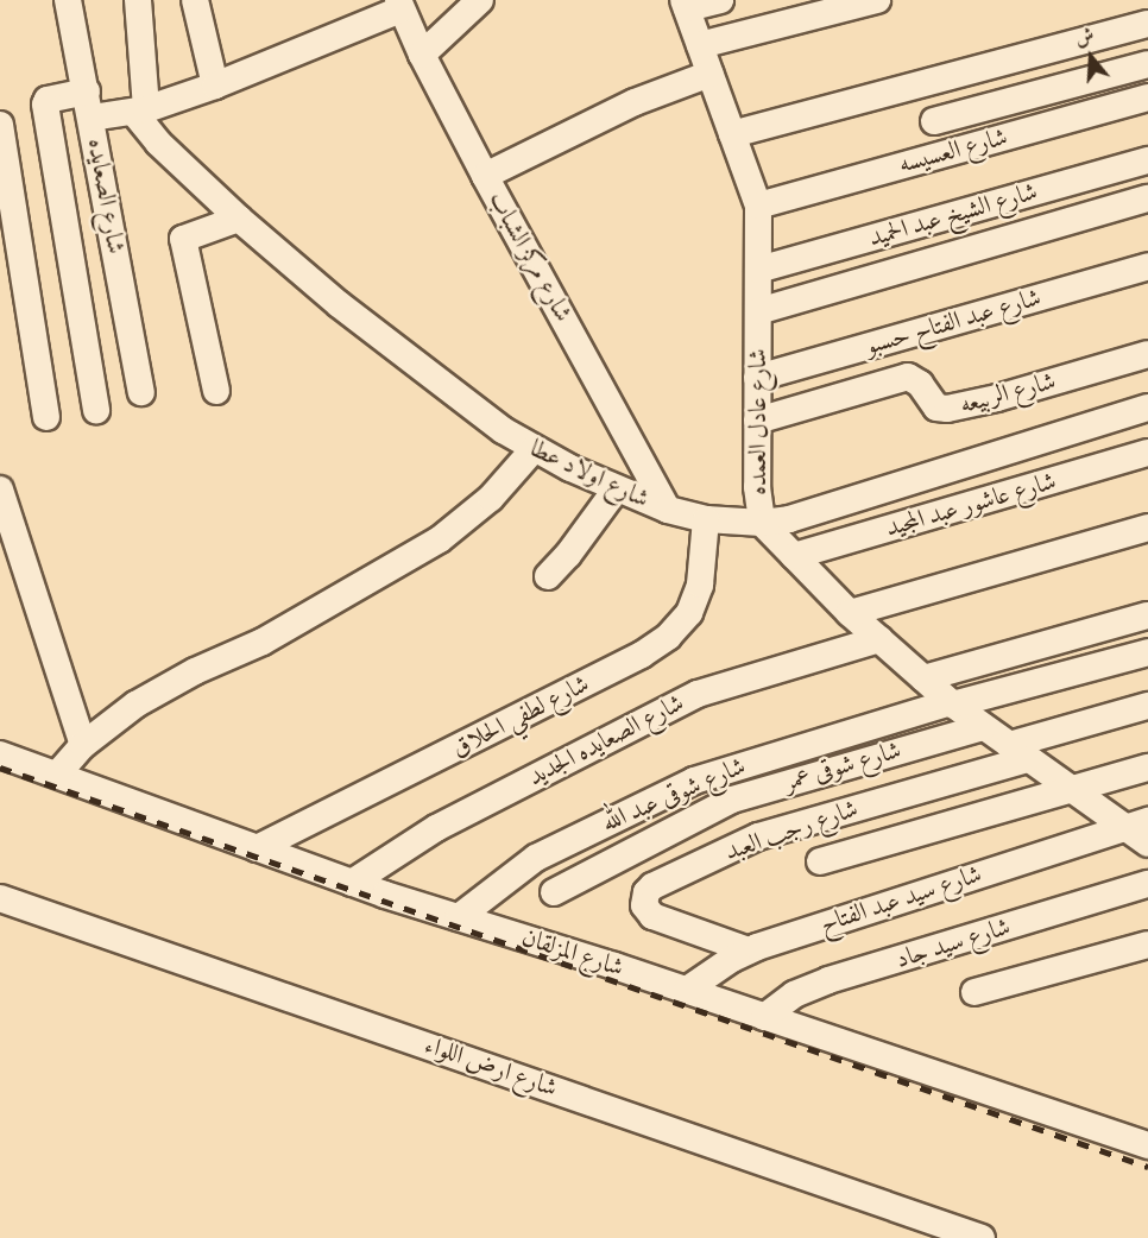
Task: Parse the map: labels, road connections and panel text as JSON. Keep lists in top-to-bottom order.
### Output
{
  "streets": {
    "street": [
      "شارع العسيسه",
      "شارع الصعايده",
      "شارع الشيخ عبد الحميد",
      "شارع مركز الشباب",
      "شارع عبد الفتاح حسبو",
      "شارع الربيعه",
      "شارع عادل العمده",
      "شارع اولاد عطا",
      "شارع عاشور عبد المجيد",
      "شارع لطفي الحلاق",
      "شارع الصعايده الجديد",
      "شارع شوقى عمر",
      "شارع شوقى عبد الله",
      "شارع رجب العبد",
      "شارع سيد عبد الفتاح",
      "شارع سيد جاد",
      "شارع المزلقان",
      "شارع ارض اللواء"
    ]
  },
  "crossings": [
    ["شارع العسيسه", "شارع عادل العمده"],
    ["شارع الشيخ عبد الحميد", "شارع عادل العمده"],
    ["شارع مركز الشباب", "شارع اولاد عطا"],
    ["شارع عبد الفتاح حسبو", "شارع عادل العمده"],
    ["شارع الربيعه", "شارع عادل العمده"],
    ["شارع عادل العمده", "شارع اولاد عطا"],
    ["شارع عادل العمده", "شارع عاشور عبد المجيد"],
    ["شارع عادل العمده", "شارع الصعايده الجديد"],
    ["شارع عادل العمده", "شارع شوقى عمر"],
    ["شارع عادل العمده", "شارع شوقى عبد الله"],
    ["شارع عادل العمده", "شارع رجب العبد"],
    ["شارع عادل العمده", "شارع سيد عبد الفتاح"],
    ["شارع اولاد عطا", "شارع لطفي الحلاق"],
    ["شارع لطفي الحلاق", "شارع المزلقان"],
    ["شارع الصعايده الجديد", "شارع المزلقان"],
    ["شارع شوقى عبد الله", "شارع المزلقان"],
    ["شارع رجب العبد", "شارع سيد عبد الفتاح"],
    ["شارع سيد عبد الفتاح", "شارع المزلقان"],
    ["شارع سيد جاد", "شارع المزلقان"]
  ],
  "north": "top"
}
